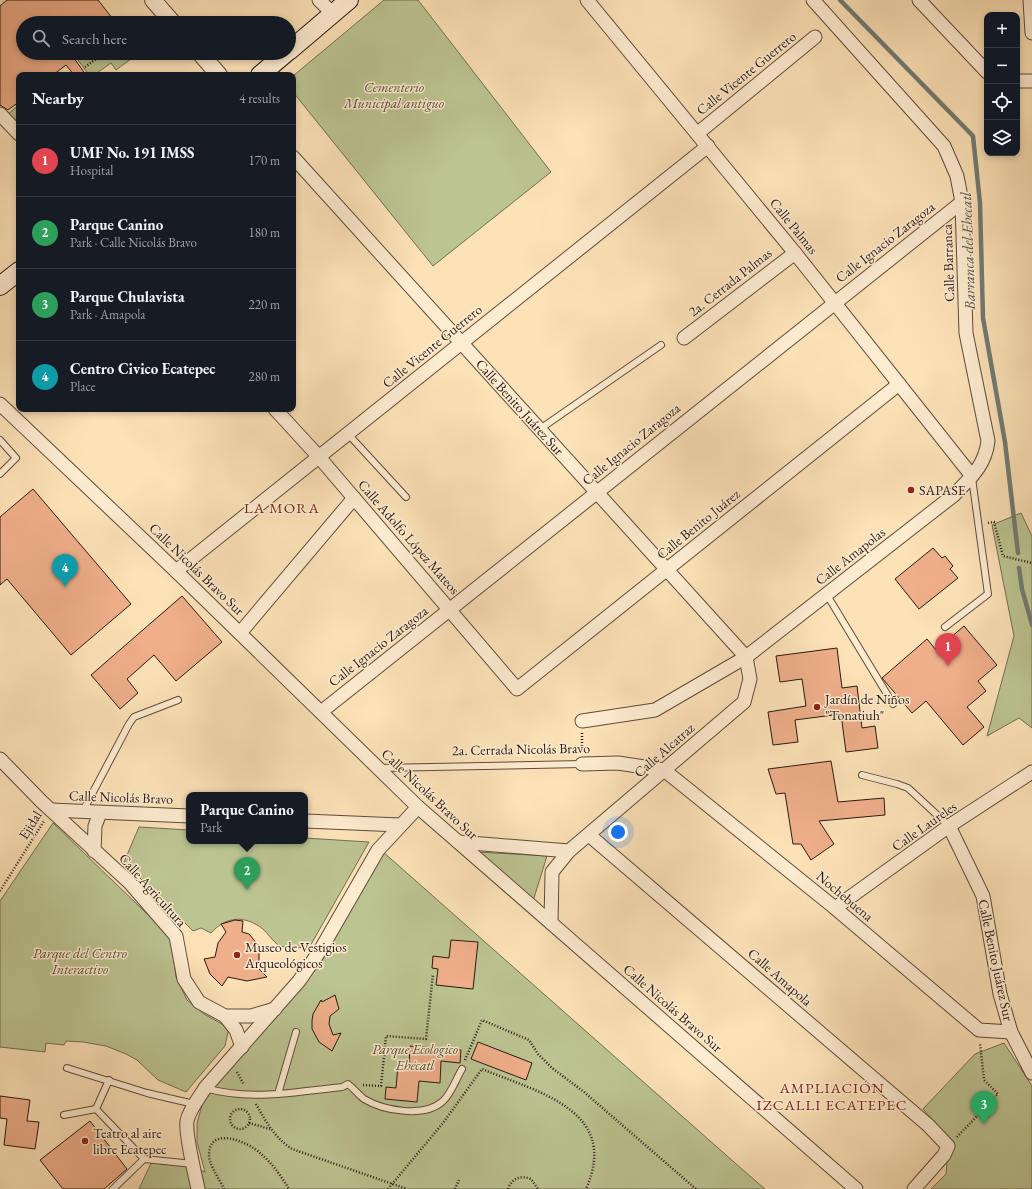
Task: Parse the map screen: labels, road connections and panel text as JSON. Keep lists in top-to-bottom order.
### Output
{
  "streets": {
    "street": [
      "Calle Vicente Guerrero",
      "Calle Palmas",
      "Calle Ignacio Zaragoza",
      "Calle Barranca",
      "2a. Cerrada Palmas",
      "Calle Benito Juárez Sur",
      "Calle Benito Juárez",
      "Calle Adolfo López Mateos",
      "Calle Amapolas",
      "Calle Nicolás Bravo Sur",
      "2a. Cerrada Nicolás Bravo",
      "Calle Alcatraz",
      "Calle Nicolás Bravo",
      "Calle Laureles",
      "Calle Agricultura",
      "Nochebuena",
      "Calle Amapola"
    ],
    "path": ["Ejidal"]
  },
  "crossings": [
    ["Calle Vicente Guerrero", "Calle Palmas"],
    ["Calle Vicente Guerrero", "Calle Benito Juárez Sur"],
    ["Calle Vicente Guerrero", "Calle Adolfo López Mateos"],
    ["Calle Vicente Guerrero", "Calle Nicolás Bravo Sur"],
    ["Calle Palmas", "Calle Ignacio Zaragoza"],
    ["Calle Palmas", "Calle Barranca"],
    ["Calle Palmas", "2a. Cerrada Palmas"],
    ["Calle Palmas", "Calle Benito Juárez"],
    ["Calle Palmas", "Calle Amapolas"],
    ["Calle Ignacio Zaragoza", "Calle Barranca"],
    ["Calle Ignacio Zaragoza", "Calle Benito Juárez Sur"],
    ["Calle Ignacio Zaragoza", "Calle Adolfo López Mateos"],
    ["Calle Ignacio Zaragoza", "Calle Nicolás Bravo Sur"],
    ["Calle Barranca", "Calle Amapolas"],
    ["Calle Benito Juárez Sur", "Calle Benito Juárez"],
    ["Calle Benito Juárez Sur", "Calle Amapolas"],
    ["Calle Benito Juárez Sur", "Calle Alcatraz"],
    ["Calle Benito Juárez Sur", "Calle Laureles"],
    ["Calle Benito Juárez", "Calle Adolfo López Mateos"],
    ["Calle Amapolas", "Calle Alcatraz"],
    ["Calle Nicolás Bravo Sur", "2a. Cerrada Nicolás Bravo"],
    ["Calle Nicolás Bravo Sur", "Calle Alcatraz"],
    ["2a. Cerrada Nicolás Bravo", "Calle Alcatraz"],
    ["2a. Cerrada Nicolás Bravo", "Nochebuena"],
    ["Calle Alcatraz", "Nochebuena"],
    ["Calle Alcatraz", "Calle Amapola"],
    ["Calle Nicolás Bravo", "Ejidal"],
    ["Calle Nicolás Bravo", "Calle Agricultura"],
    ["Ejidal", "Calle Agricultura"],
    ["Calle Laureles", "Nochebuena"]
  ],
  "districts": ["LA MORA", "AMPLIACIÓN IZCALLI ECATEPEC"],
  "water": ["Barranca del Ehecatl"],
  "parks": ["Cementerio Municipal antiguo", "Parque del Centro Interactivo", "Parque Ecologico Ehécatl"],
  "places": [
    "SAPASE",
    "Jardín de Niños \"Tonatiuh\"",
    "Museo de Vestigios Arqueológicos",
    "Teatro al aire libre Ecatepec"
  ],
  "page": {
    "map_buttons": ["+", "−"],
    "search": "Search here",
    "heading": ["Nearby", "4 results"],
    "list": [
      {
        "mark": "1",
        "name": "UMF No. 191 IMSS",
        "note": "Hospital",
        "value": "170 m"
      },
      {
        "mark": "2",
        "name": "Parque Canino",
        "note": "Park · Calle Nicolás Bravo",
        "value": "180 m"
      },
      {
        "mark": "3",
        "name": "Parque Chulavista",
        "note": "Park · Amapola",
        "value": "220 m"
      },
      {
        "mark": "4",
        "name": "Centro Civico Ecatepec",
        "note": "Place",
        "value": "280 m"
      }
    ],
    "pins": [
      "4",
      "1",
      "2",
      "3"
    ],
    "popup": ["Parque Canino", "Park"]
  }
}
